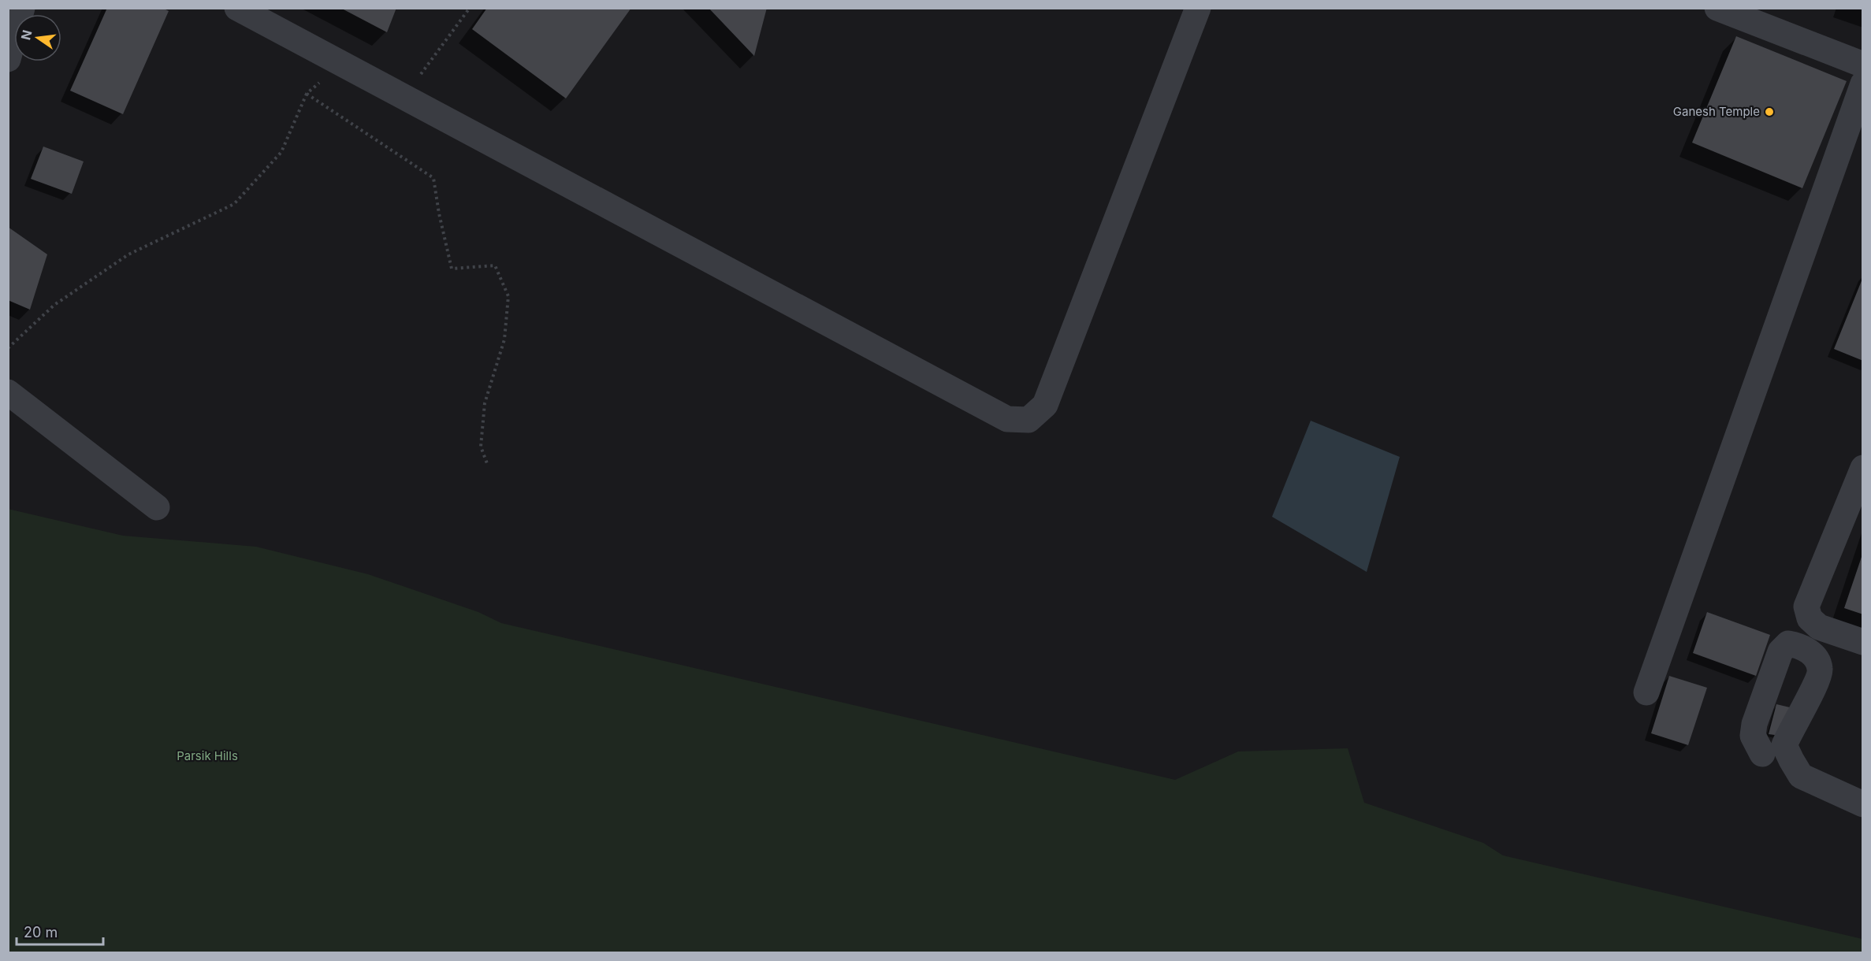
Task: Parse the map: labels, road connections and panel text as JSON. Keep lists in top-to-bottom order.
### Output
{
  "parks": ["Parsik Hills"],
  "places": ["Ganesh Temple"],
  "scale_bar": "20 m",
  "north": "left"
}
